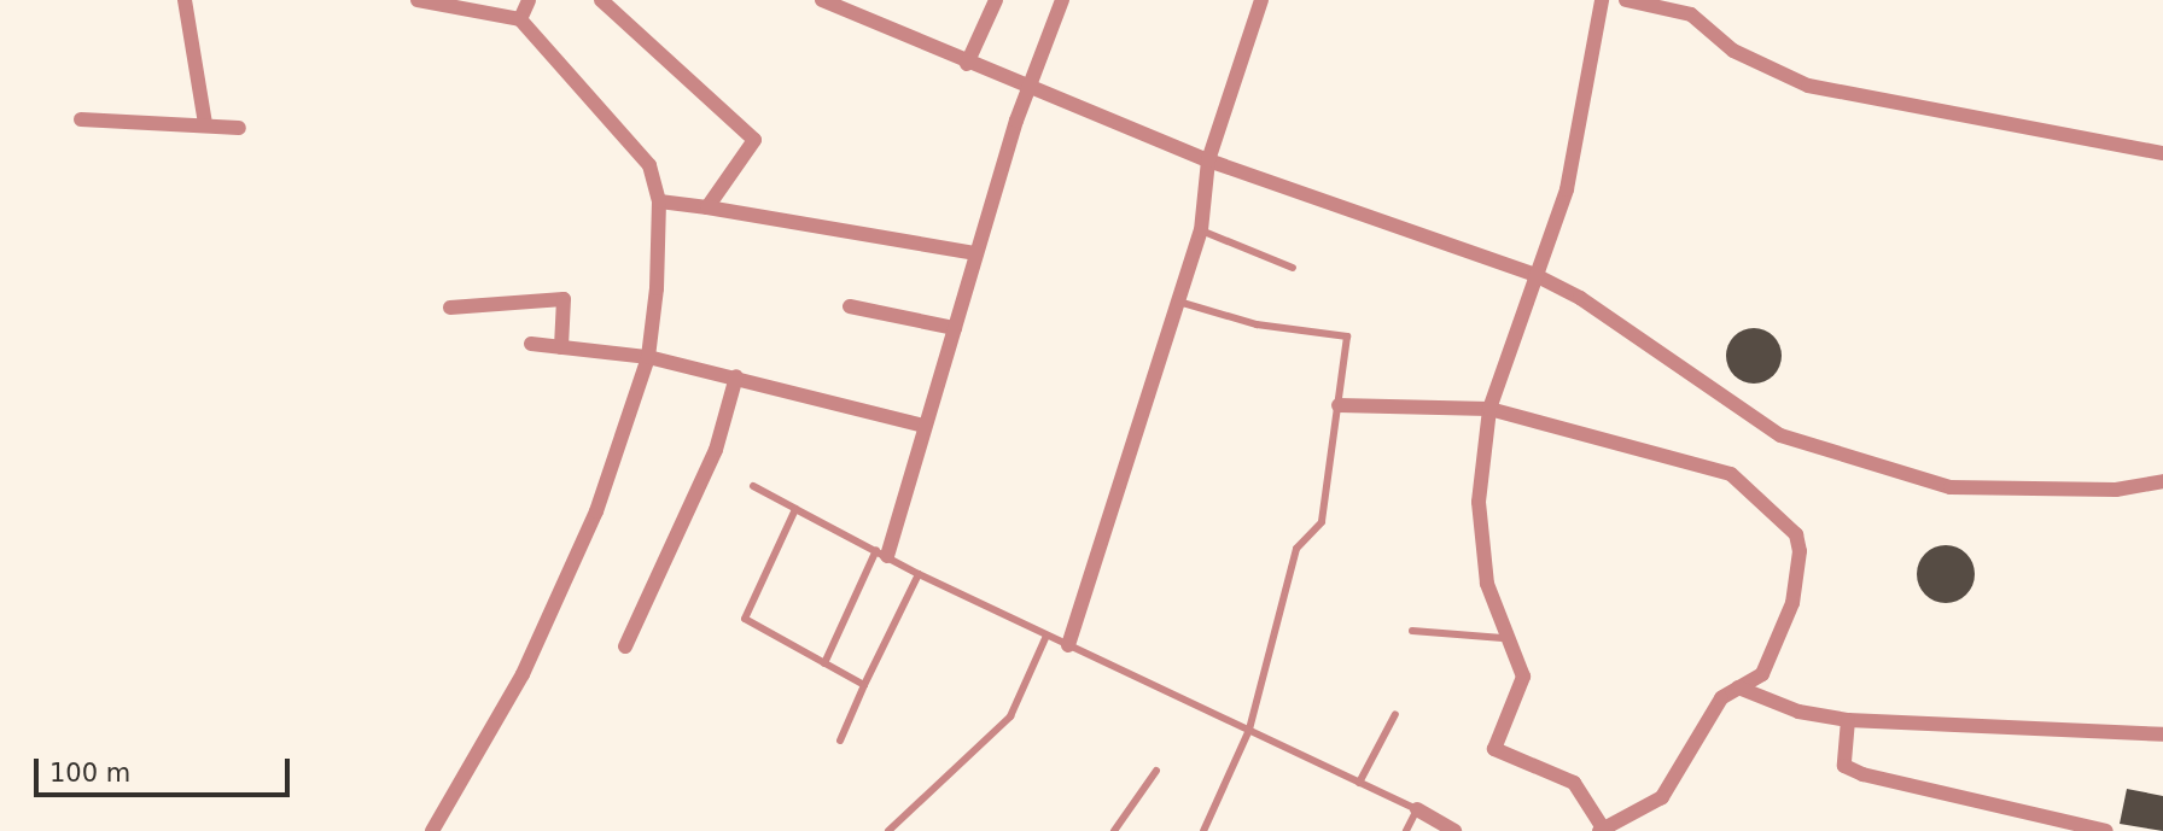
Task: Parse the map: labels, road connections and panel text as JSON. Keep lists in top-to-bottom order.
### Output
{
  "scale_bar": "100 m"
}
